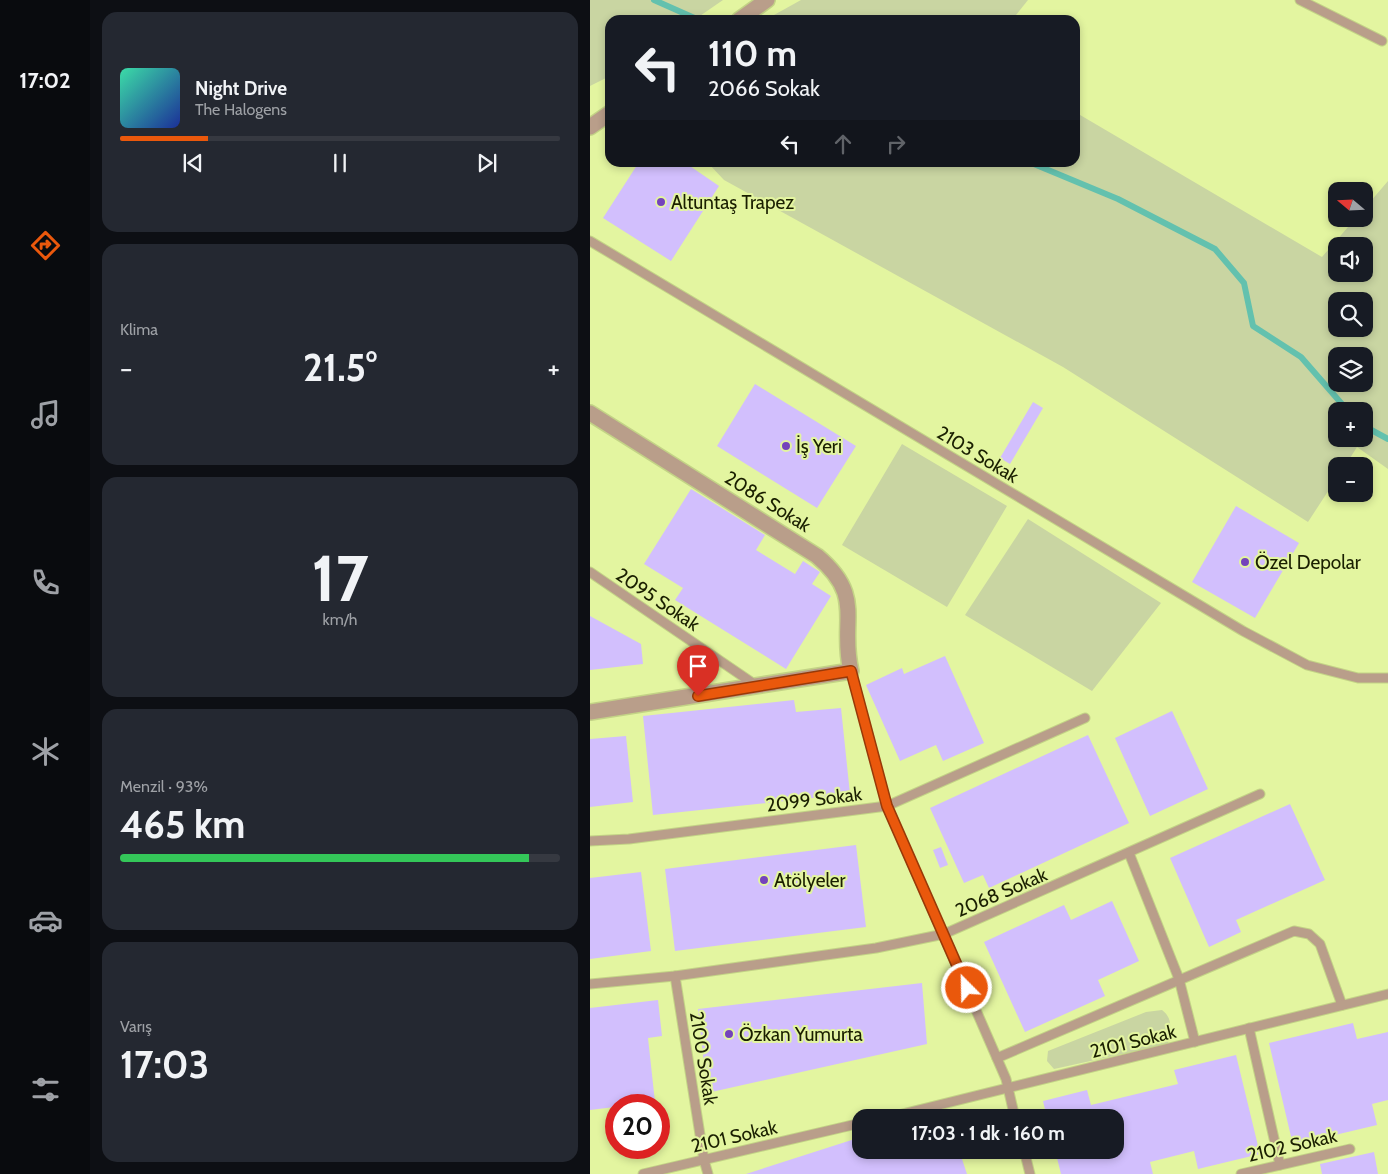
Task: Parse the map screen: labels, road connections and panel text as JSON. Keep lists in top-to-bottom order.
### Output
{
  "streets": {
    "street": ["2086 Sokak"],
    "lane": [
      "2103 Sokak",
      "2095 Sokak",
      "2099 Sokak",
      "2068 Sokak",
      "2101 Sokak",
      "2100 Sokak",
      "2102 Sokak"
    ]
  },
  "crossings": [
    ["2068 Sokak", "2100 Sokak"],
    ["2101 Sokak", "2100 Sokak"]
  ],
  "places": [
    "Altuntaş Trapez",
    "İş Yeri",
    "Özel Depolar",
    "Atölyeler",
    "Özkan Yumurta"
  ],
  "north": "left",
  "page": {
    "tabs": "17:02",
    "turn": ["110 m", "2066 Sokak"],
    "song": ["Night Drive", "The Halogens"],
    "map_buttons": ["+", "−"],
    "tile": [
      "Klima",
      ["17", "km/h"],
      ["Menzil · 93%", "465 km"],
      ["Varış", "17:03"]
    ],
    "heat": ["−", "21.5°", "+"],
    "limit": "20",
    "trip": "17:03 · 1 dk · 160 m"
  }
}
